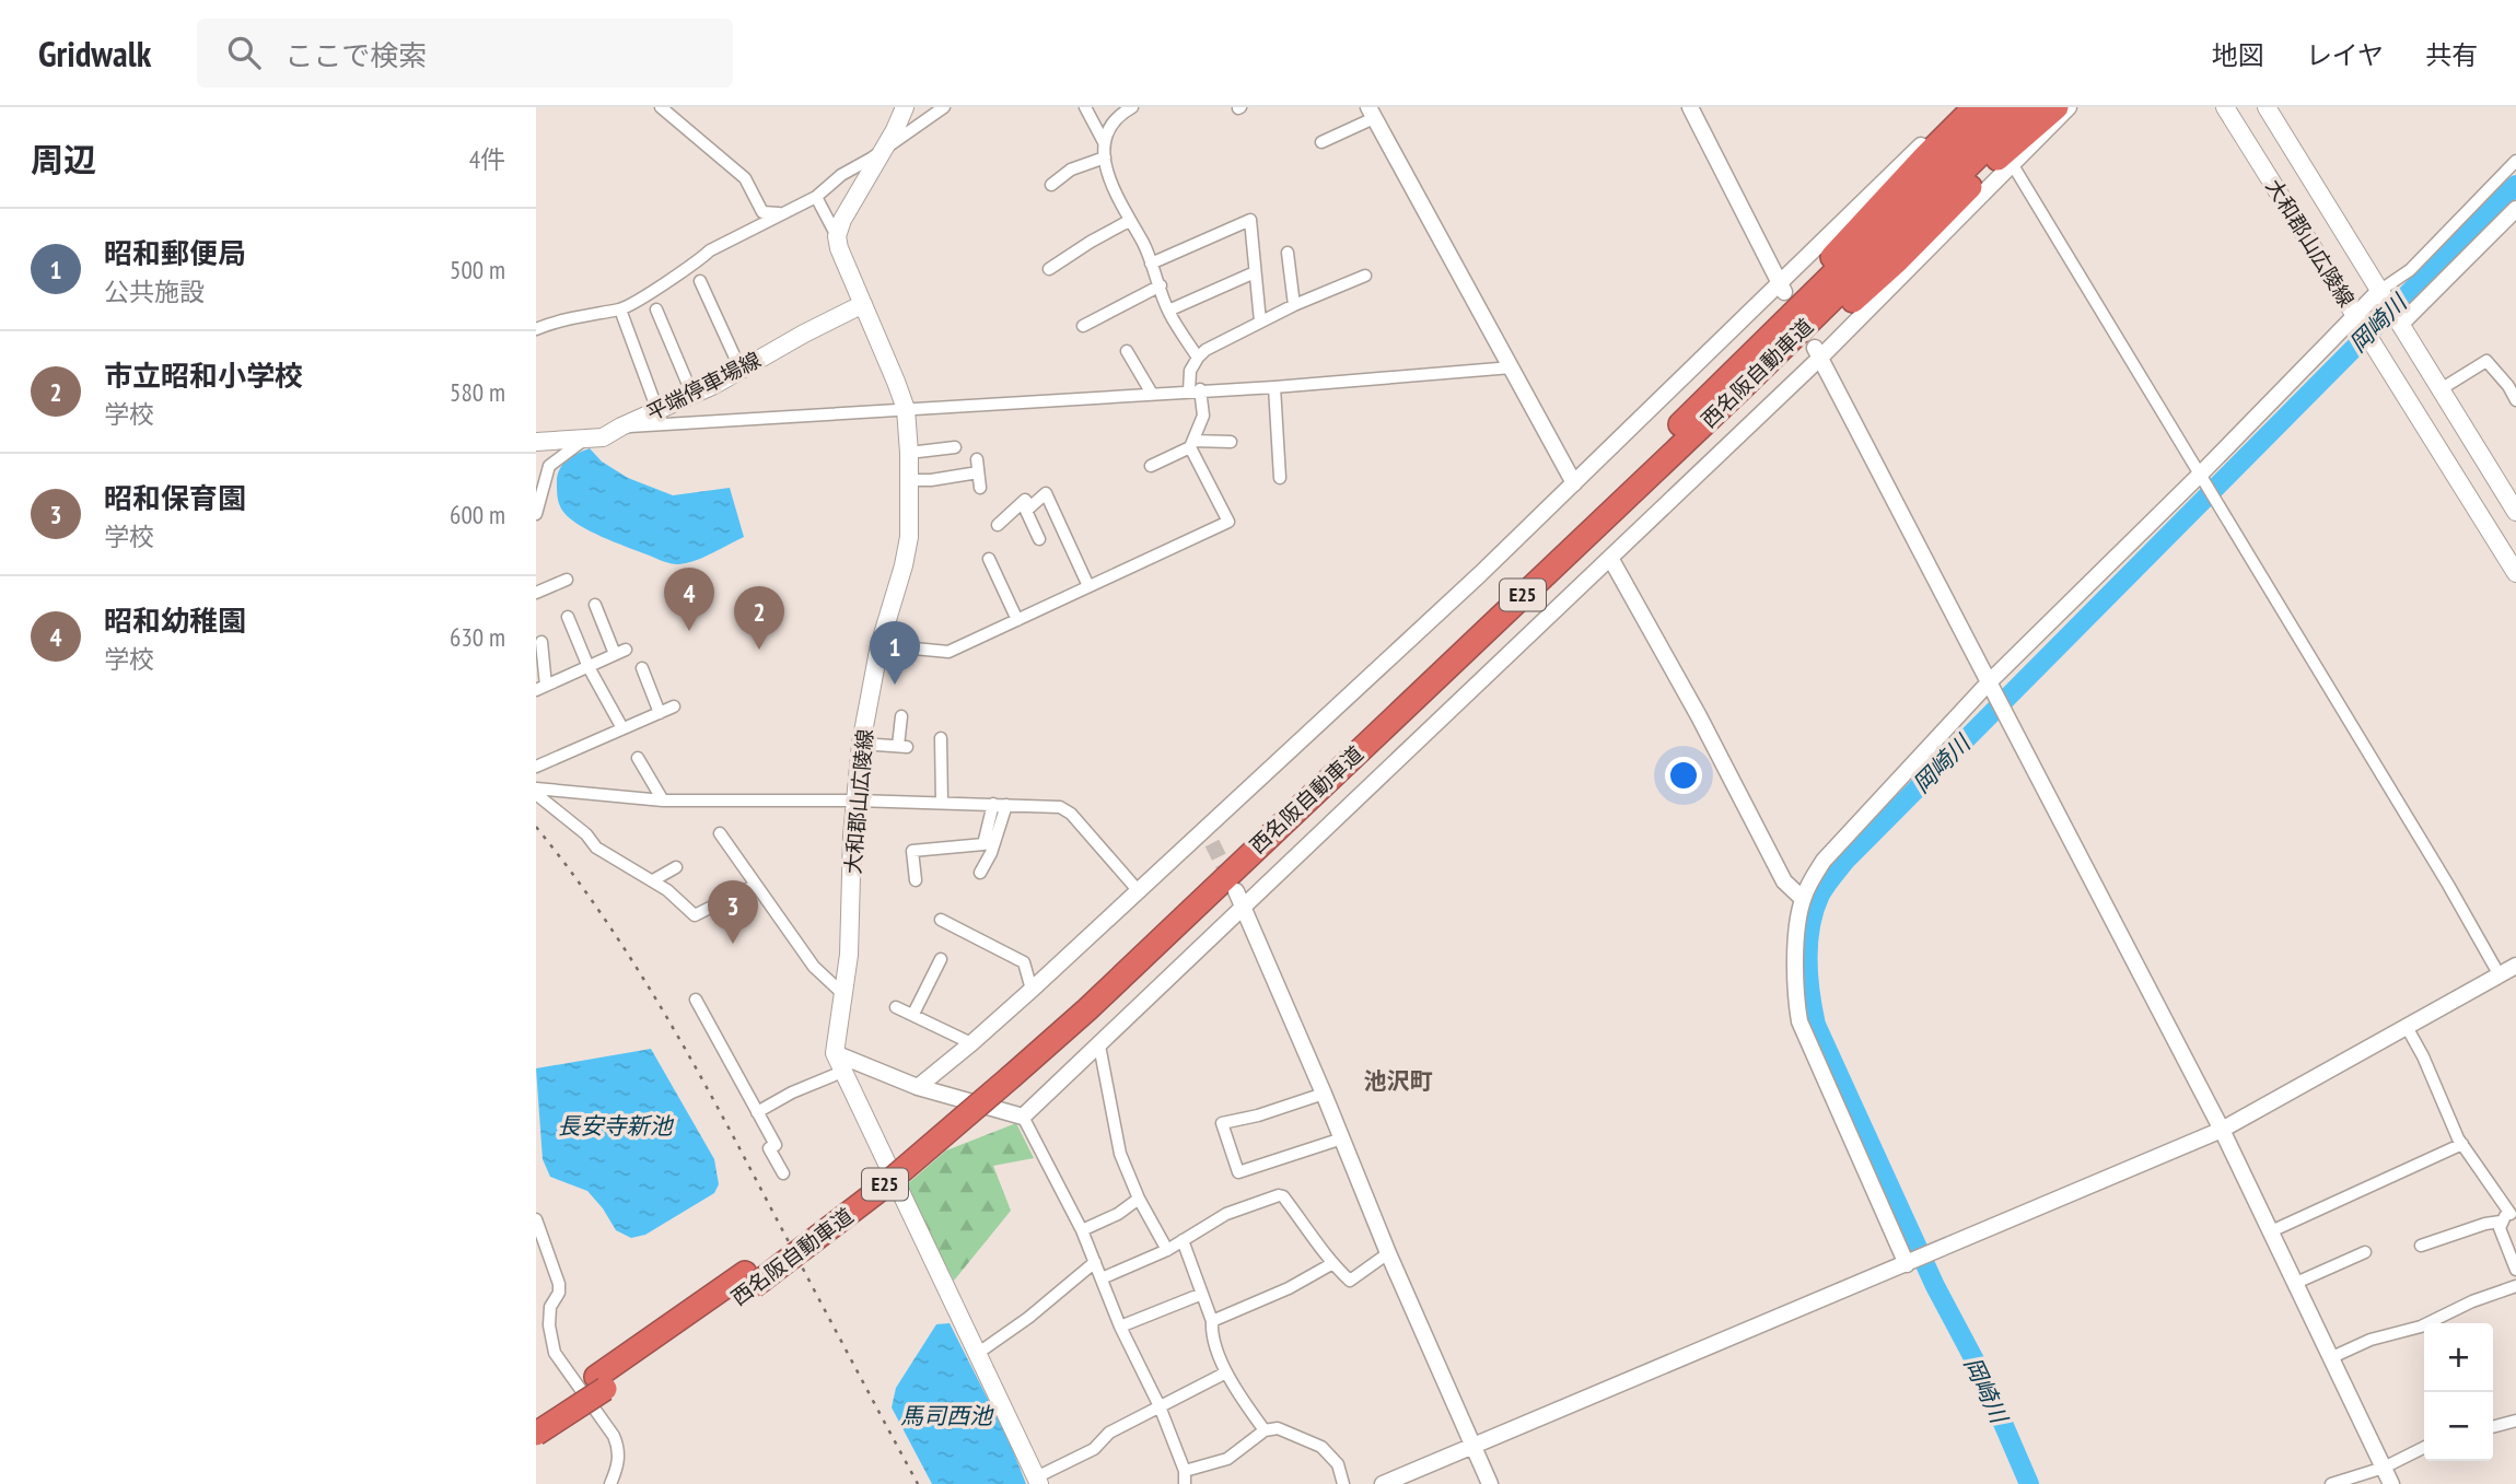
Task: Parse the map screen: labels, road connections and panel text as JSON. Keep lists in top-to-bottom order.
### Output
{
  "streets": {
    "highway": ["西名阪自動車道", "E25"],
    "main road": ["大和郡山広陵線", "平端停車場線"]
  },
  "crossings": [
    ["大和郡山広陵線", "平端停車場線"]
  ],
  "districts": ["池沢町"],
  "water": ["岡崎川", "長安寺新池", "馬司西池"],
  "page": {
    "header": "Gridwalk",
    "search": "ここで検索",
    "nav": ["地図", "レイヤ", "共有"],
    "heading": ["周辺", "4件"],
    "list": [
      {
        "mark": "1",
        "name": "昭和郵便局",
        "note": "公共施設",
        "value": "500 m"
      },
      {
        "mark": "2",
        "name": "市立昭和小学校",
        "note": "学校",
        "value": "580 m"
      },
      {
        "mark": "3",
        "name": "昭和保育園",
        "note": "学校",
        "value": "600 m"
      },
      {
        "mark": "4",
        "name": "昭和幼稚園",
        "note": "学校",
        "value": "630 m"
      }
    ],
    "pins": [
      "4",
      "2",
      "1",
      "3"
    ],
    "map_buttons": ["+", "−"]
  }
}
